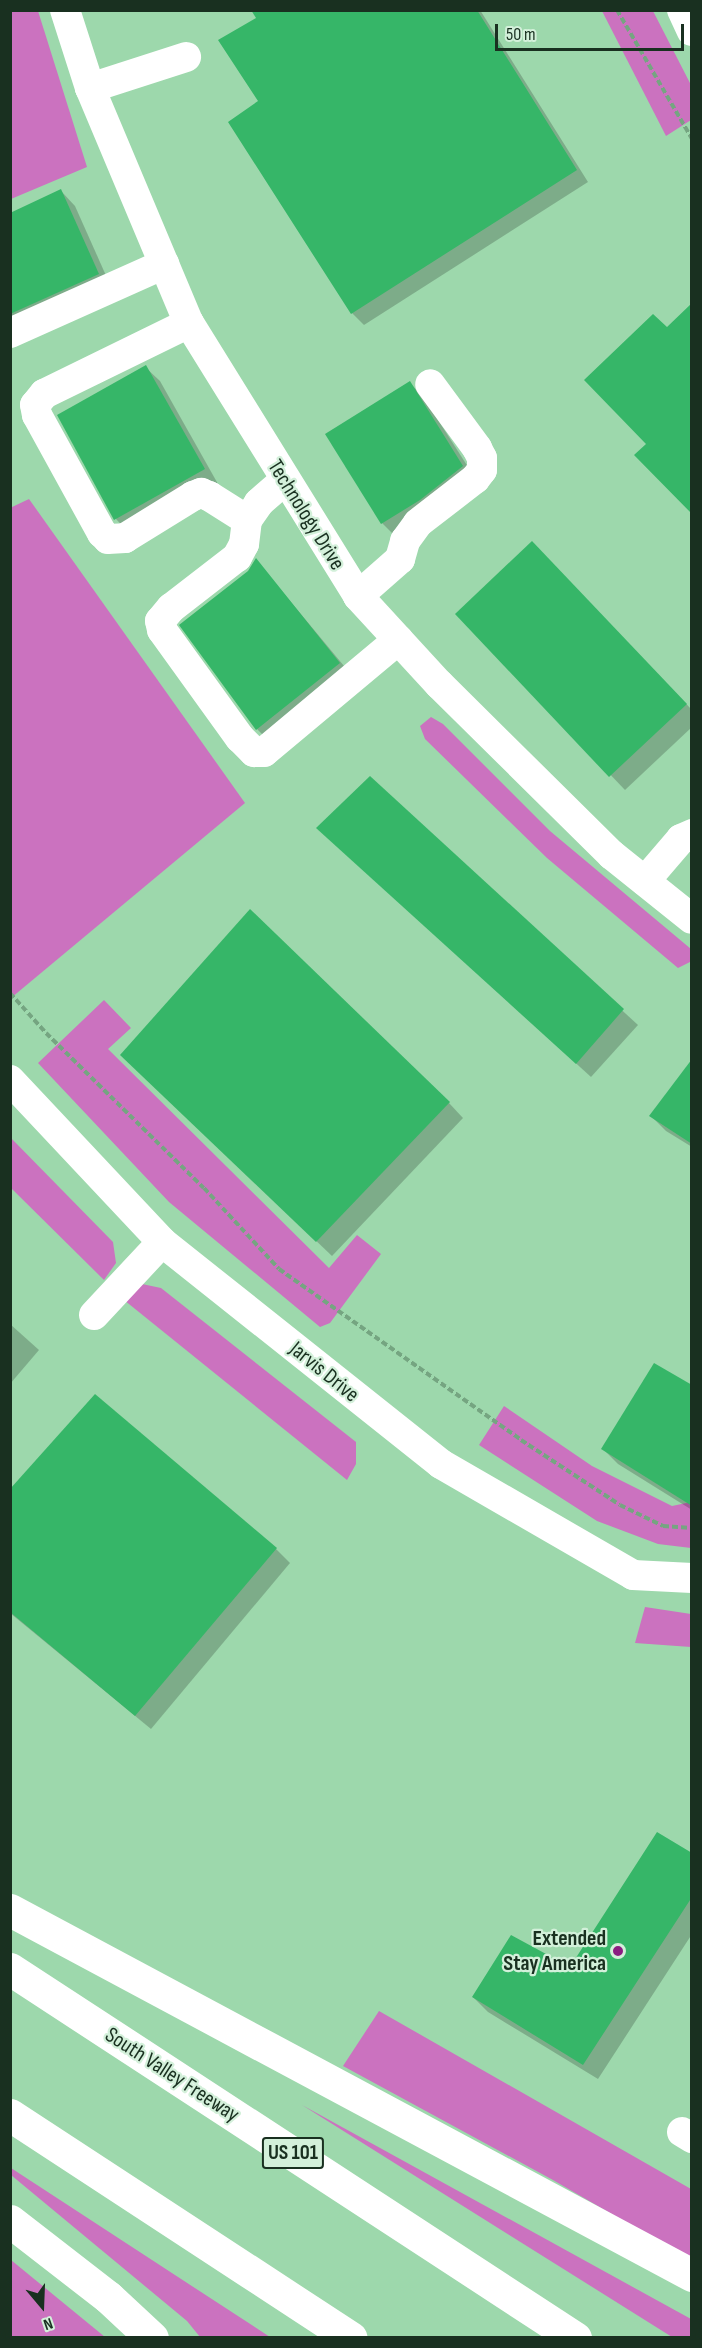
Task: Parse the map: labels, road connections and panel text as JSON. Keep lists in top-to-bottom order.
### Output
{
  "streets": {
    "highway": ["South Valley Freeway", "US 101"],
    "street": ["Technology Drive", "Jarvis Drive"]
  },
  "places": ["Extended Stay America"],
  "scale_bar": "50 m",
  "north": "bottom"
}
